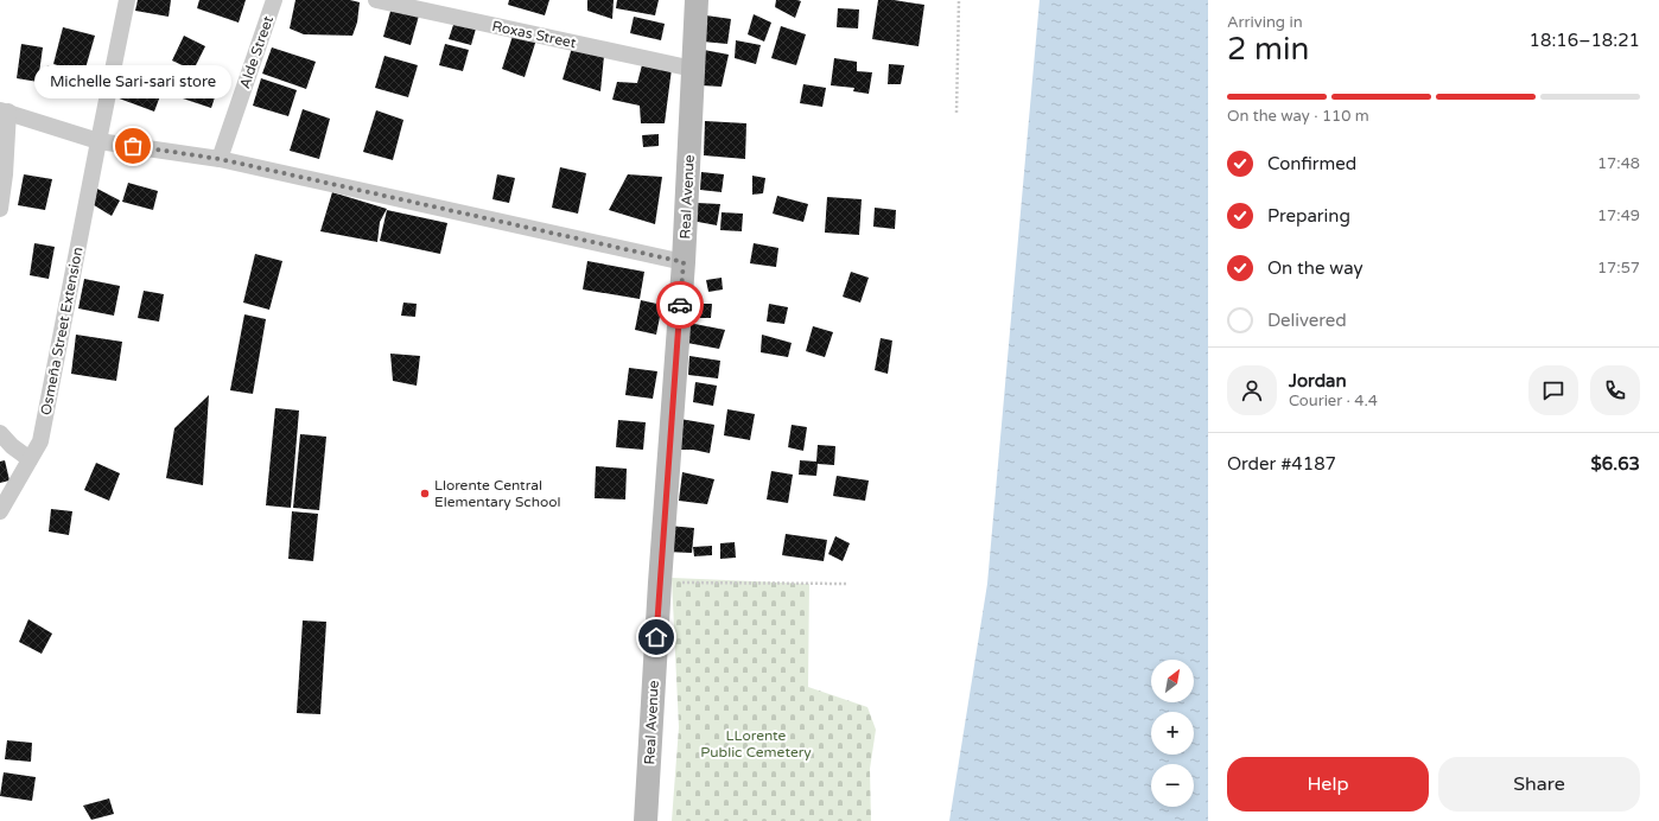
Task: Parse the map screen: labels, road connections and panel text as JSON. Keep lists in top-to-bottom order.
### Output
{
  "streets": {
    "street": [
      "Roxas Street",
      "Alde Street",
      "Real Avenue",
      "Osmeña Street Extension"
    ]
  },
  "crossings": [
    ["Roxas Street", "Real Avenue"]
  ],
  "parks": ["LLorente Public Cemetery"],
  "places": ["Michelle Sari-sari store", "Llorente Central Elementary School"],
  "north": "top right",
  "page": {
    "heading": ["2 min", "Arriving in", "18:16–18:21"],
    "panel": [
      "Jordan",
      "Courier · 4.4",
      "Order #4187",
      "$6.63"
    ],
    "bubble": "Michelle Sari-sari store",
    "bar": "On the way · 110 m",
    "list": [
      ["Confirmed", "17:48"],
      ["Preparing", "17:49"],
      ["On the way", "17:57"],
      "Delivered"
    ],
    "map_buttons": ["+", "−"],
    "buttons": ["Help", "Share"]
  }
}
